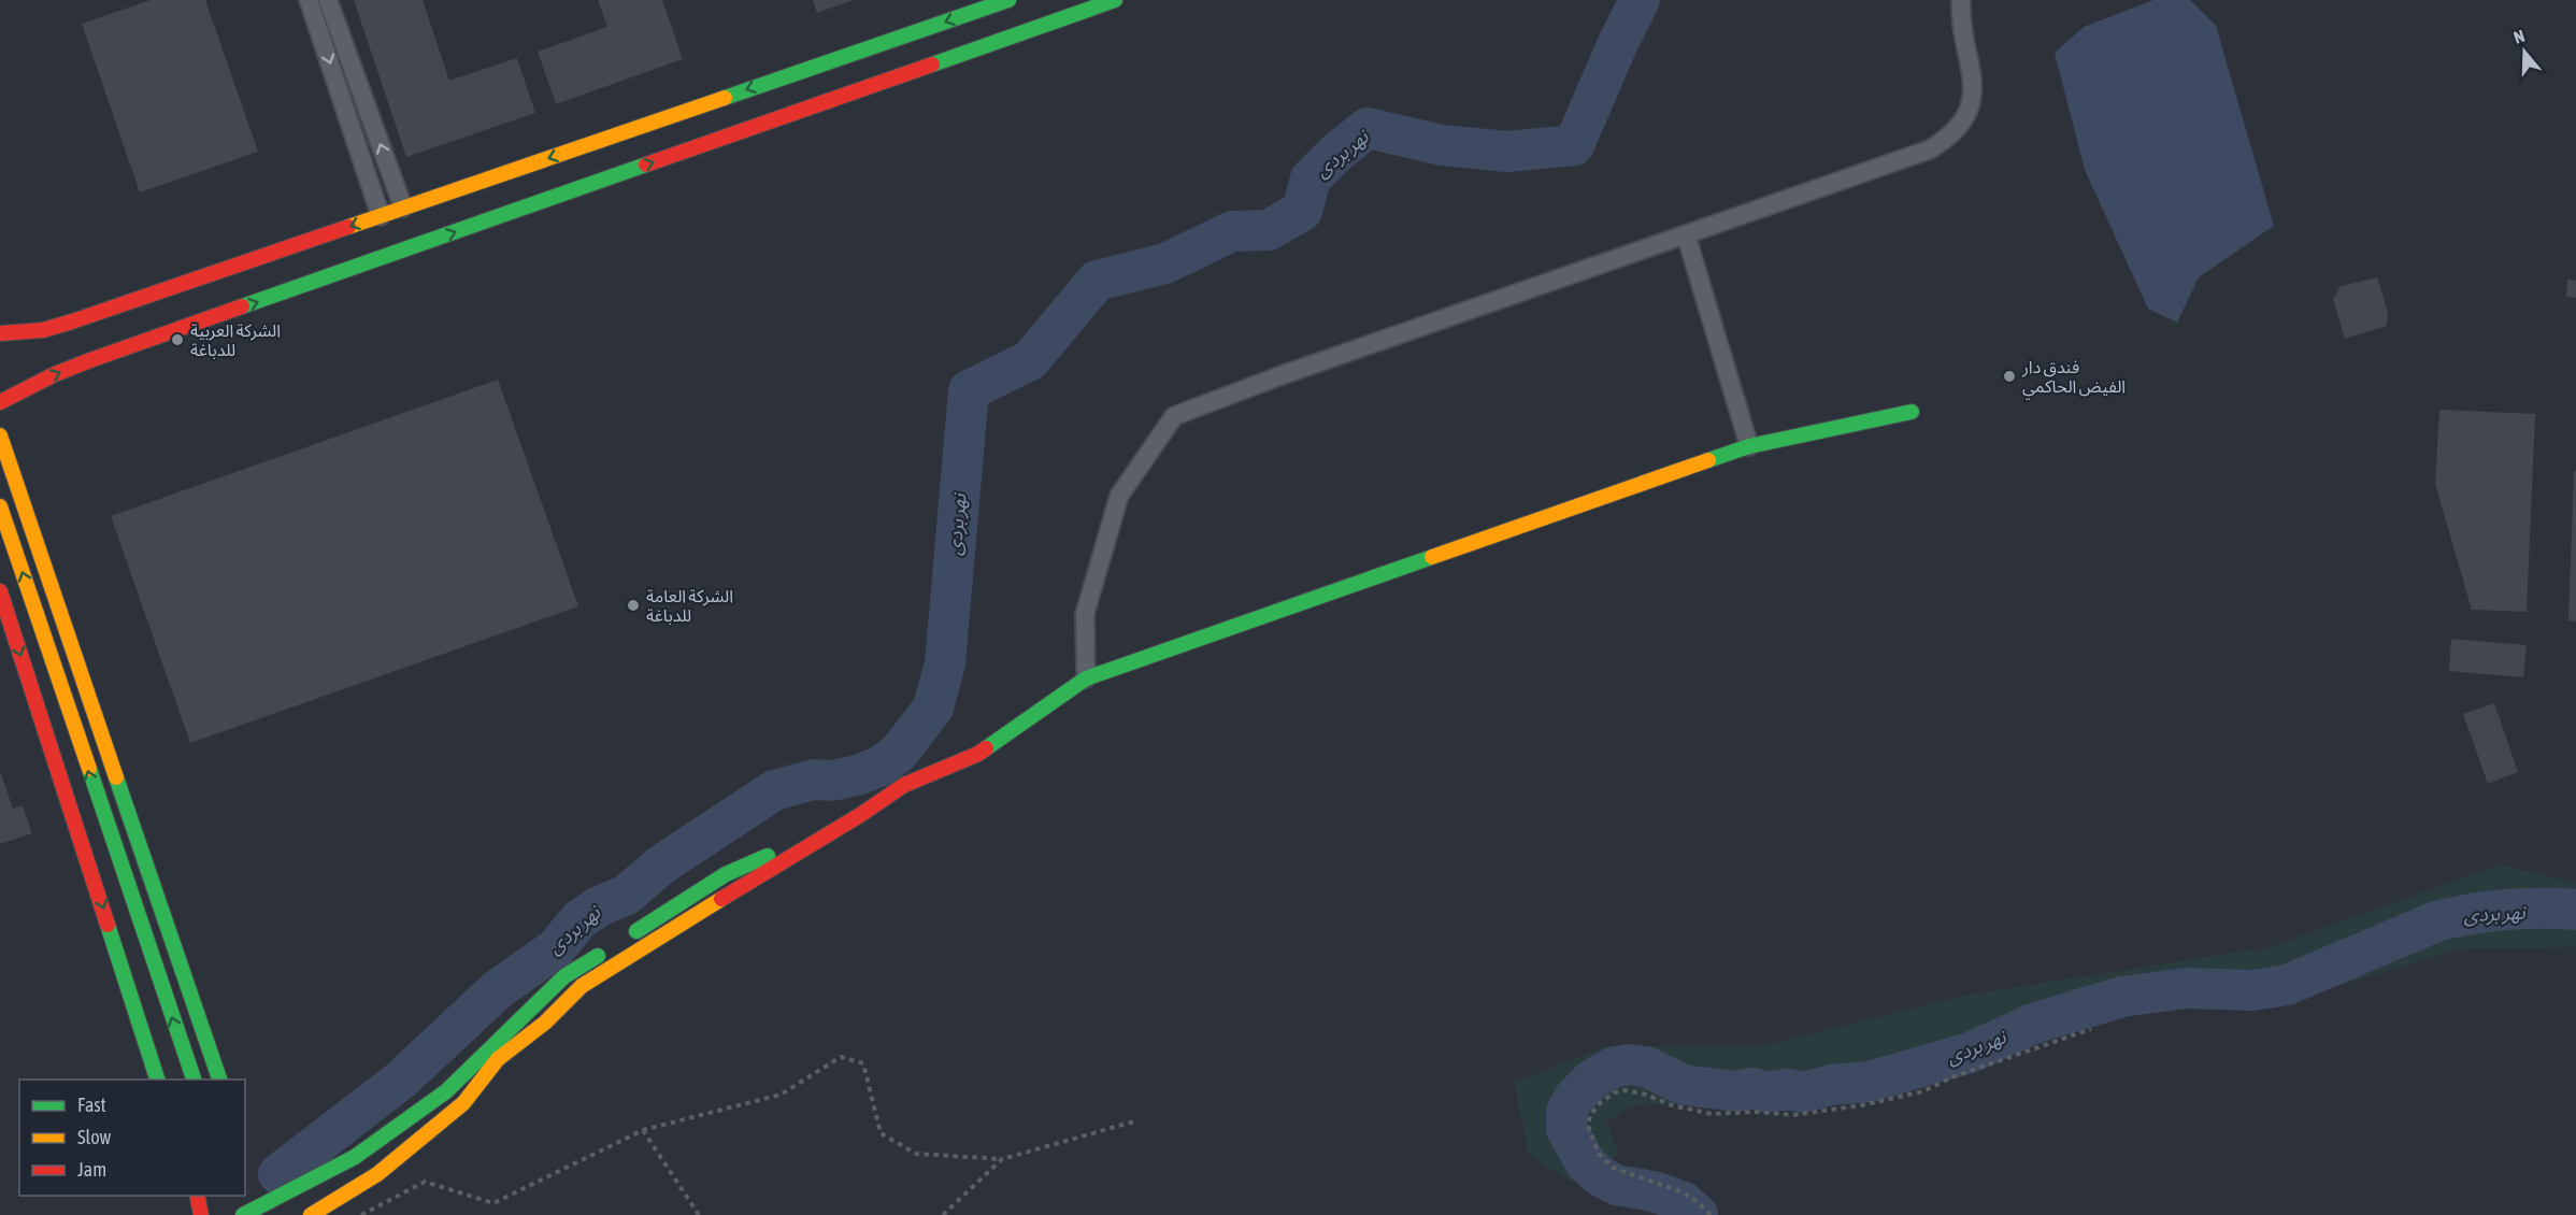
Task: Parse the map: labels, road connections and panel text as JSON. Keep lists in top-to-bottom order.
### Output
{
  "water": ["نهر بردى"],
  "places": ["الشركة العربية للدباغة", "فندق دار الفيض الحاكمي", "الشركة العامة للدباغة"],
  "legend": ["Fast", "Slow", "Jam"],
  "north": "top"
}
